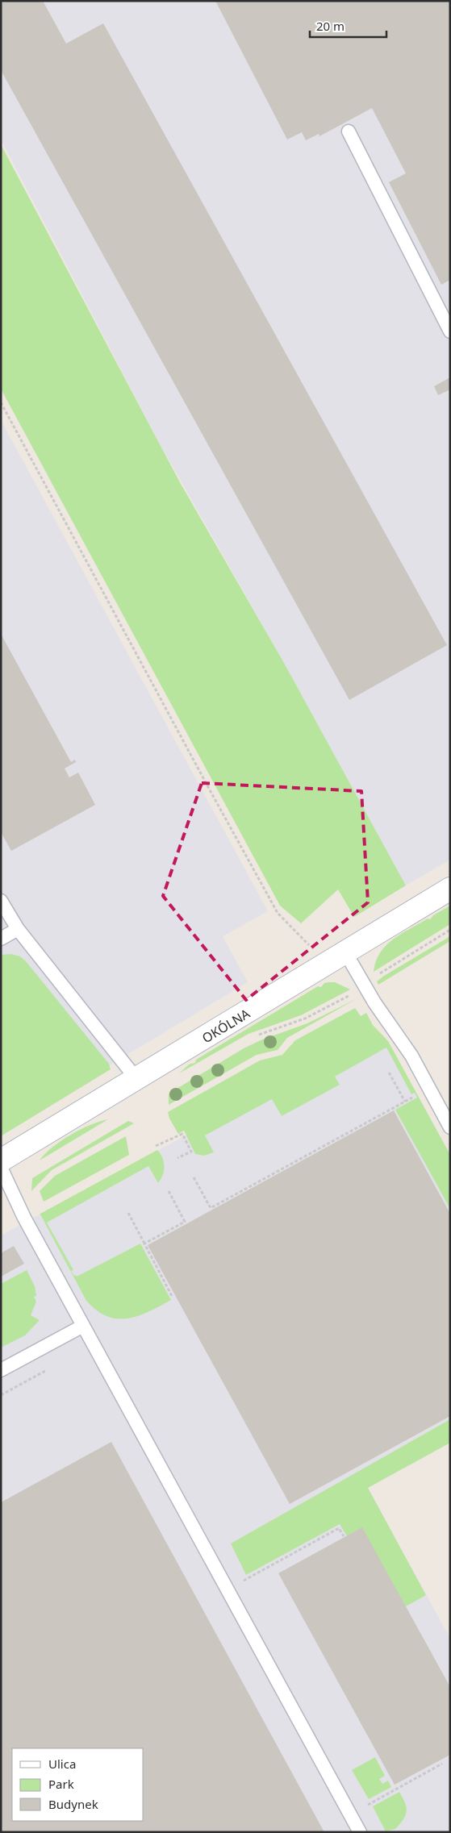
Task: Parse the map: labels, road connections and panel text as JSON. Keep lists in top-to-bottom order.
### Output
{
  "streets": {
    "street": ["OKÓLNA"]
  },
  "legend": ["Ulica", "Park", "Budynek"],
  "scale_bar": "20 m"
}
